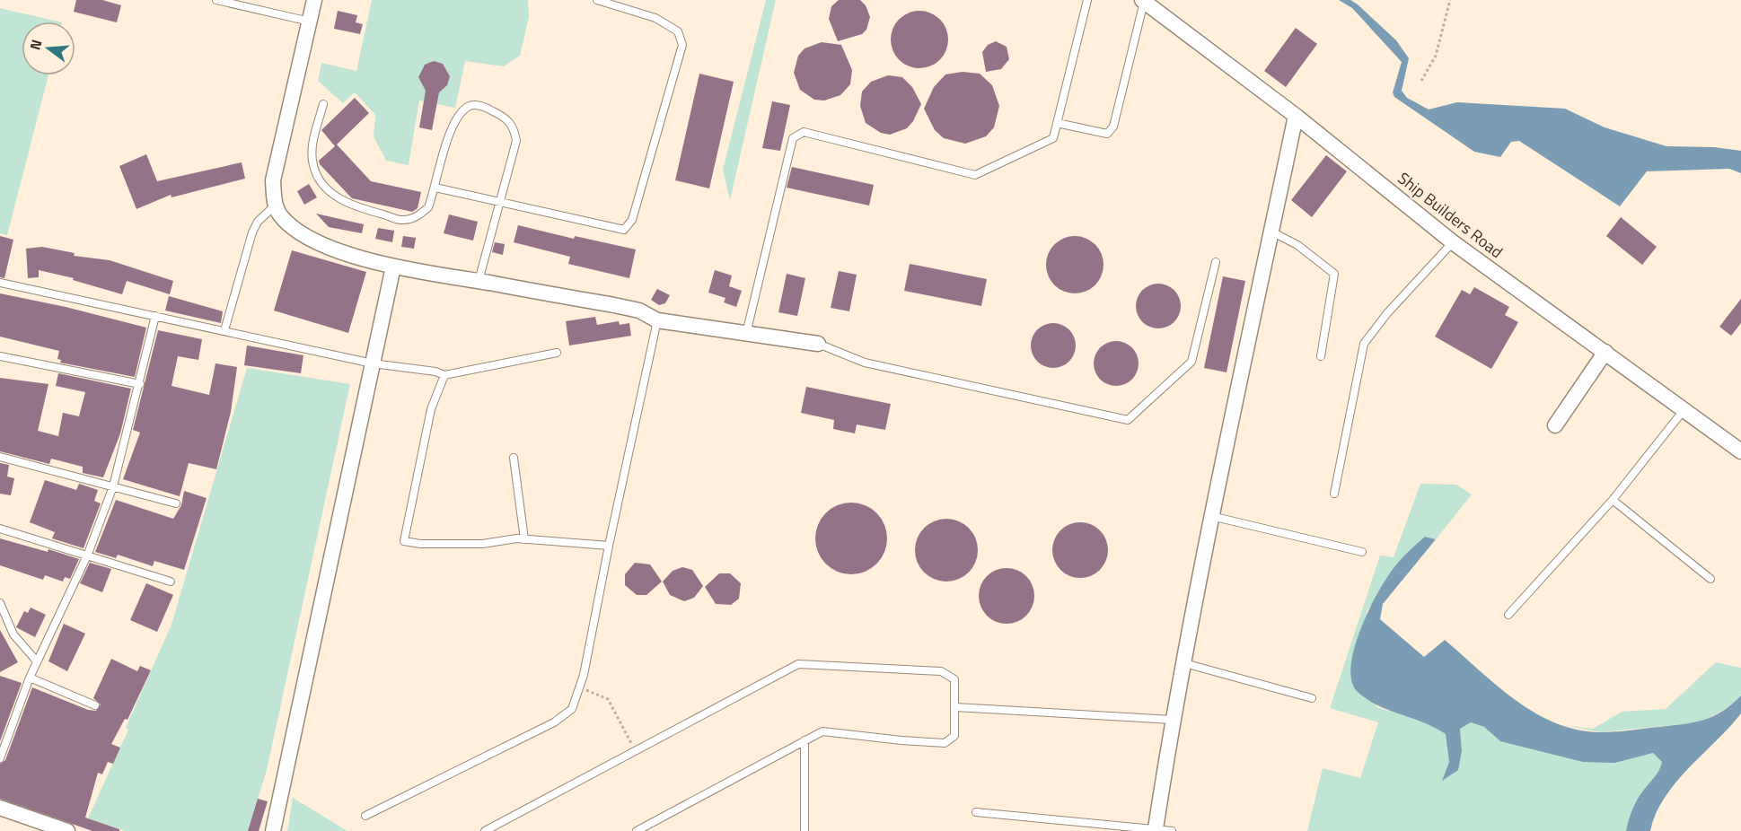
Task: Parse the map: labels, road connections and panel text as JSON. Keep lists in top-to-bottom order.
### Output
{
  "streets": {
    "street": ["Ship Builders Road"]
  },
  "north": "left"
}
